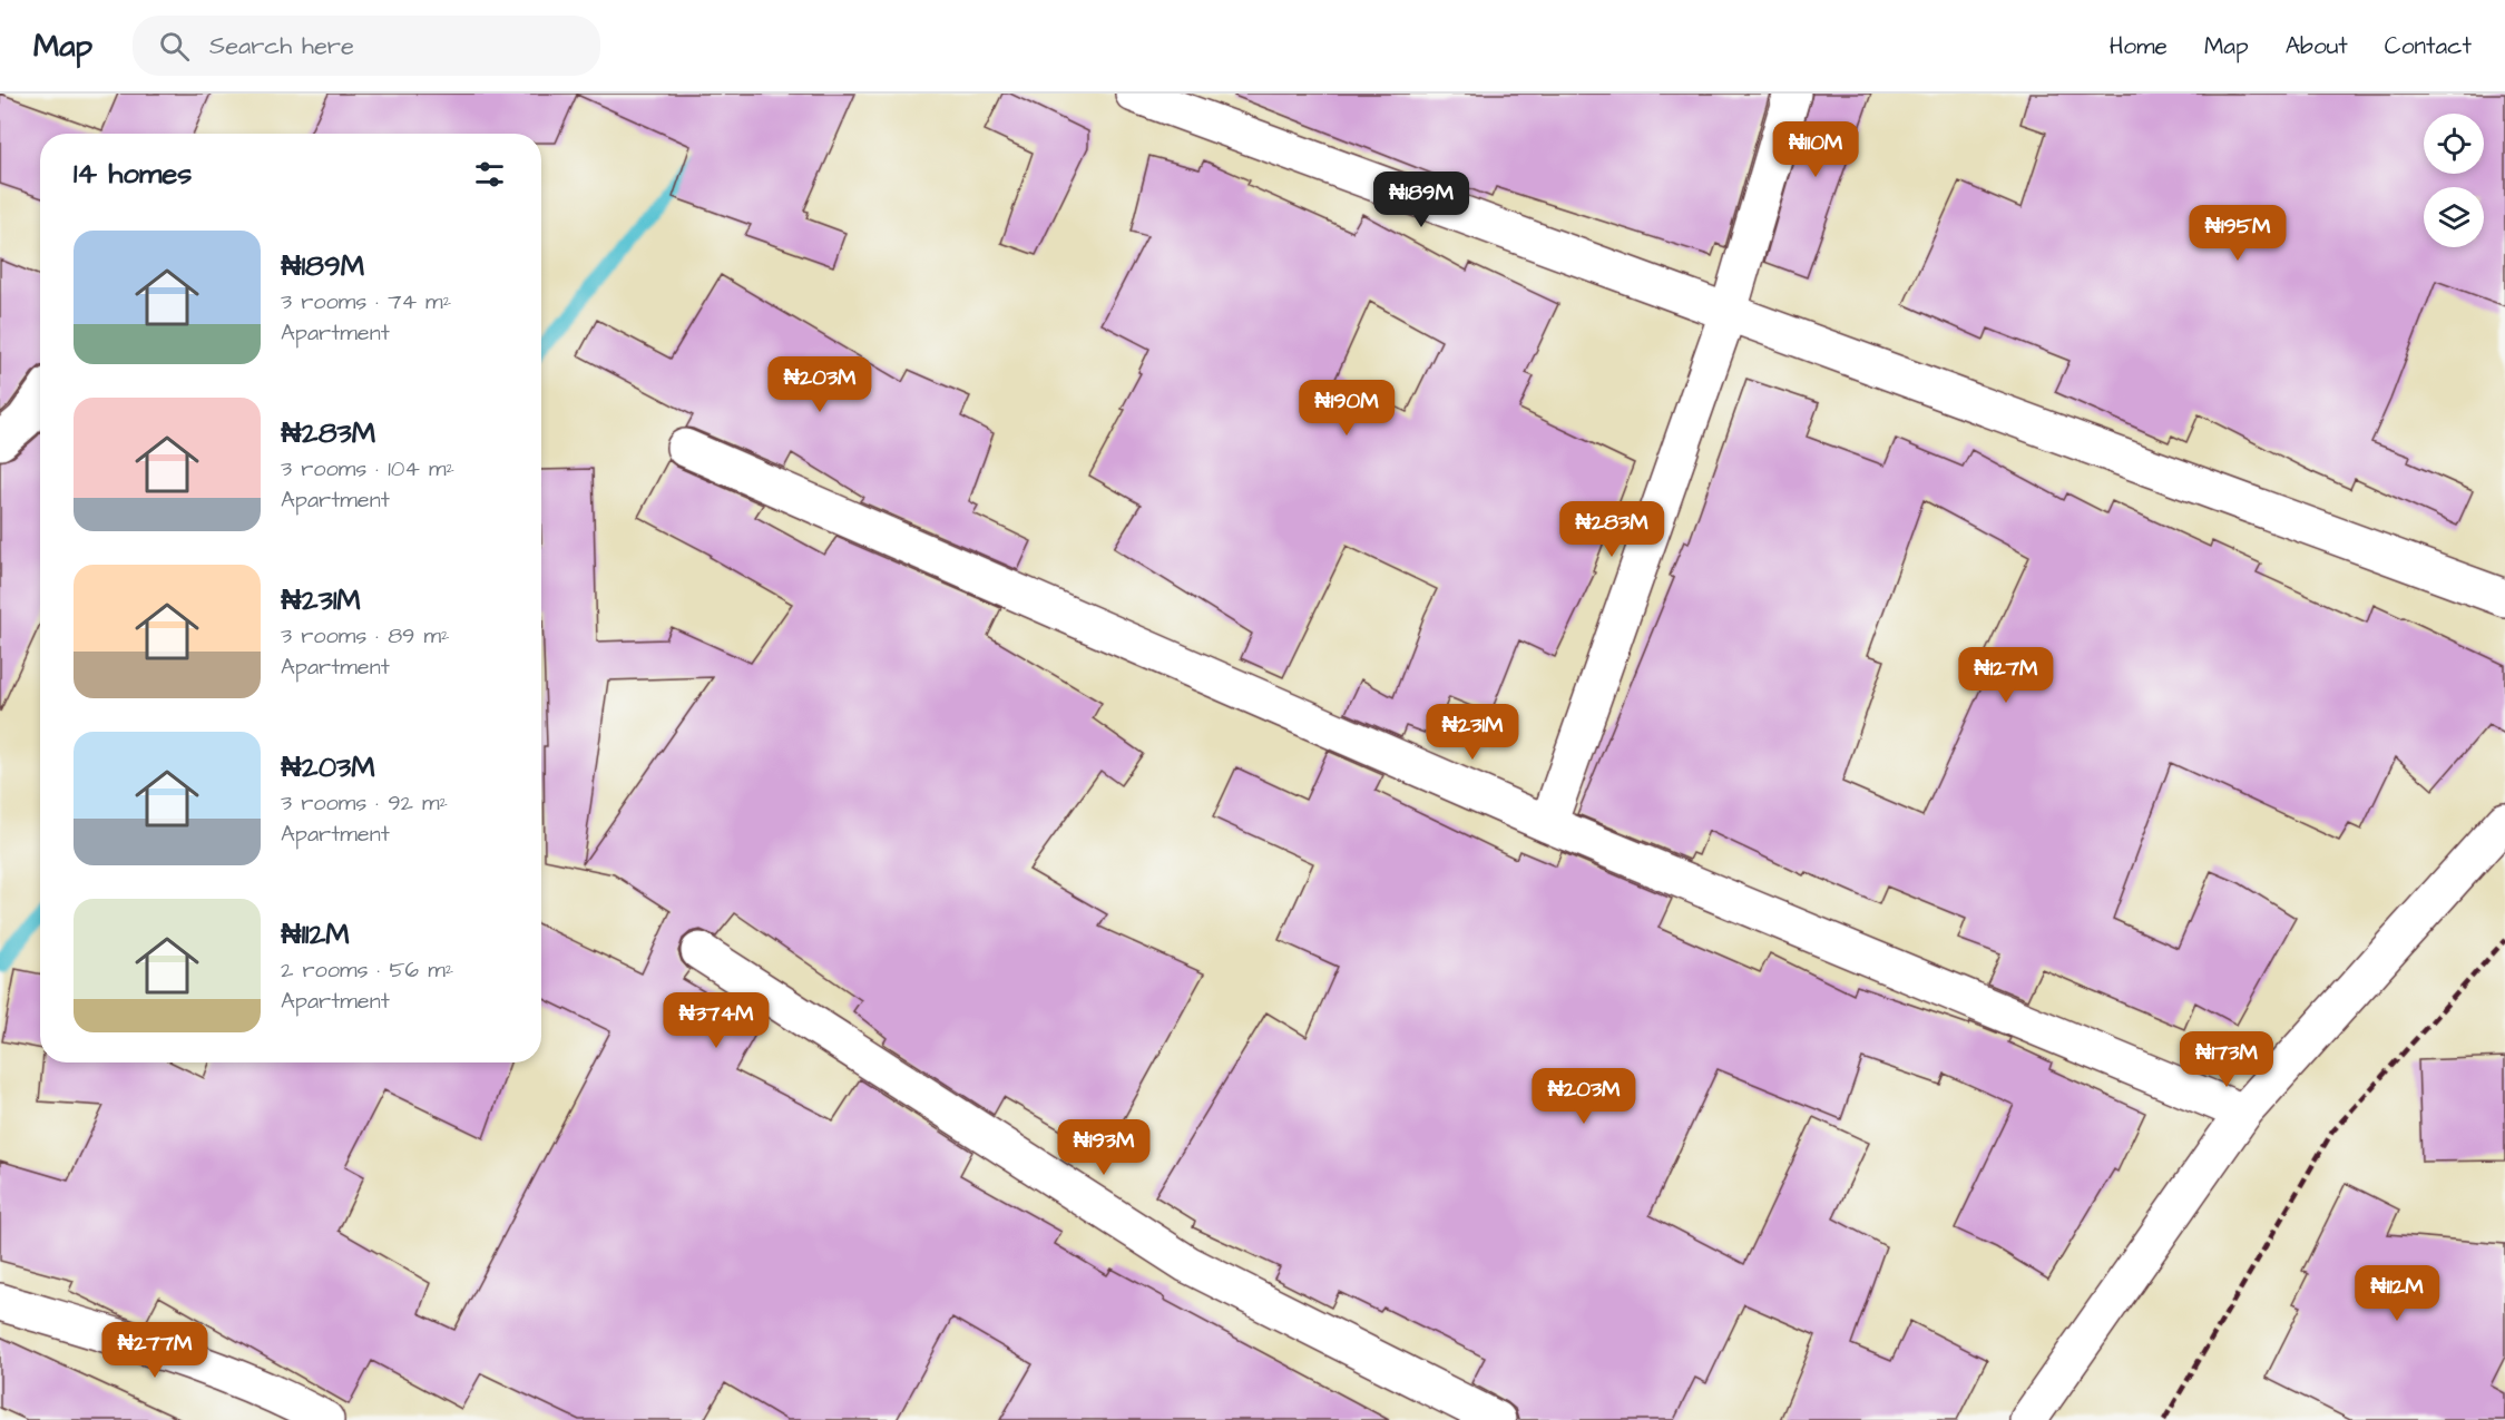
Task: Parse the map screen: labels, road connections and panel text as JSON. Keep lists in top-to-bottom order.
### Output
{
  "page": {
    "header": "Map",
    "search": "Search here",
    "nav": [
      "Home",
      "Map",
      "About",
      "Contact"
    ],
    "price": [
      "₦110M",
      "₦189M",
      "₦195M",
      "₦203M",
      "₦190M",
      "₦283M",
      "₦127M",
      "₦231M",
      "₦374M",
      "₦173M",
      "₦203M",
      "₦193M",
      "₦112M",
      "₦277M"
    ],
    "heading": "14 homes",
    "list": [
      {
        "name": "₦189M",
        "note": "3 rooms · 74 m² · Apartment"
      },
      {
        "name": "₦283M",
        "note": "3 rooms · 104 m² · Apartment"
      },
      {
        "name": "₦231M",
        "note": "3 rooms · 89 m² · Apartment"
      },
      {
        "name": "₦203M",
        "note": "3 rooms · 92 m² · Apartment"
      },
      {
        "name": "₦112M",
        "note": "2 rooms · 56 m² · Apartment"
      }
    ]
  }
}
